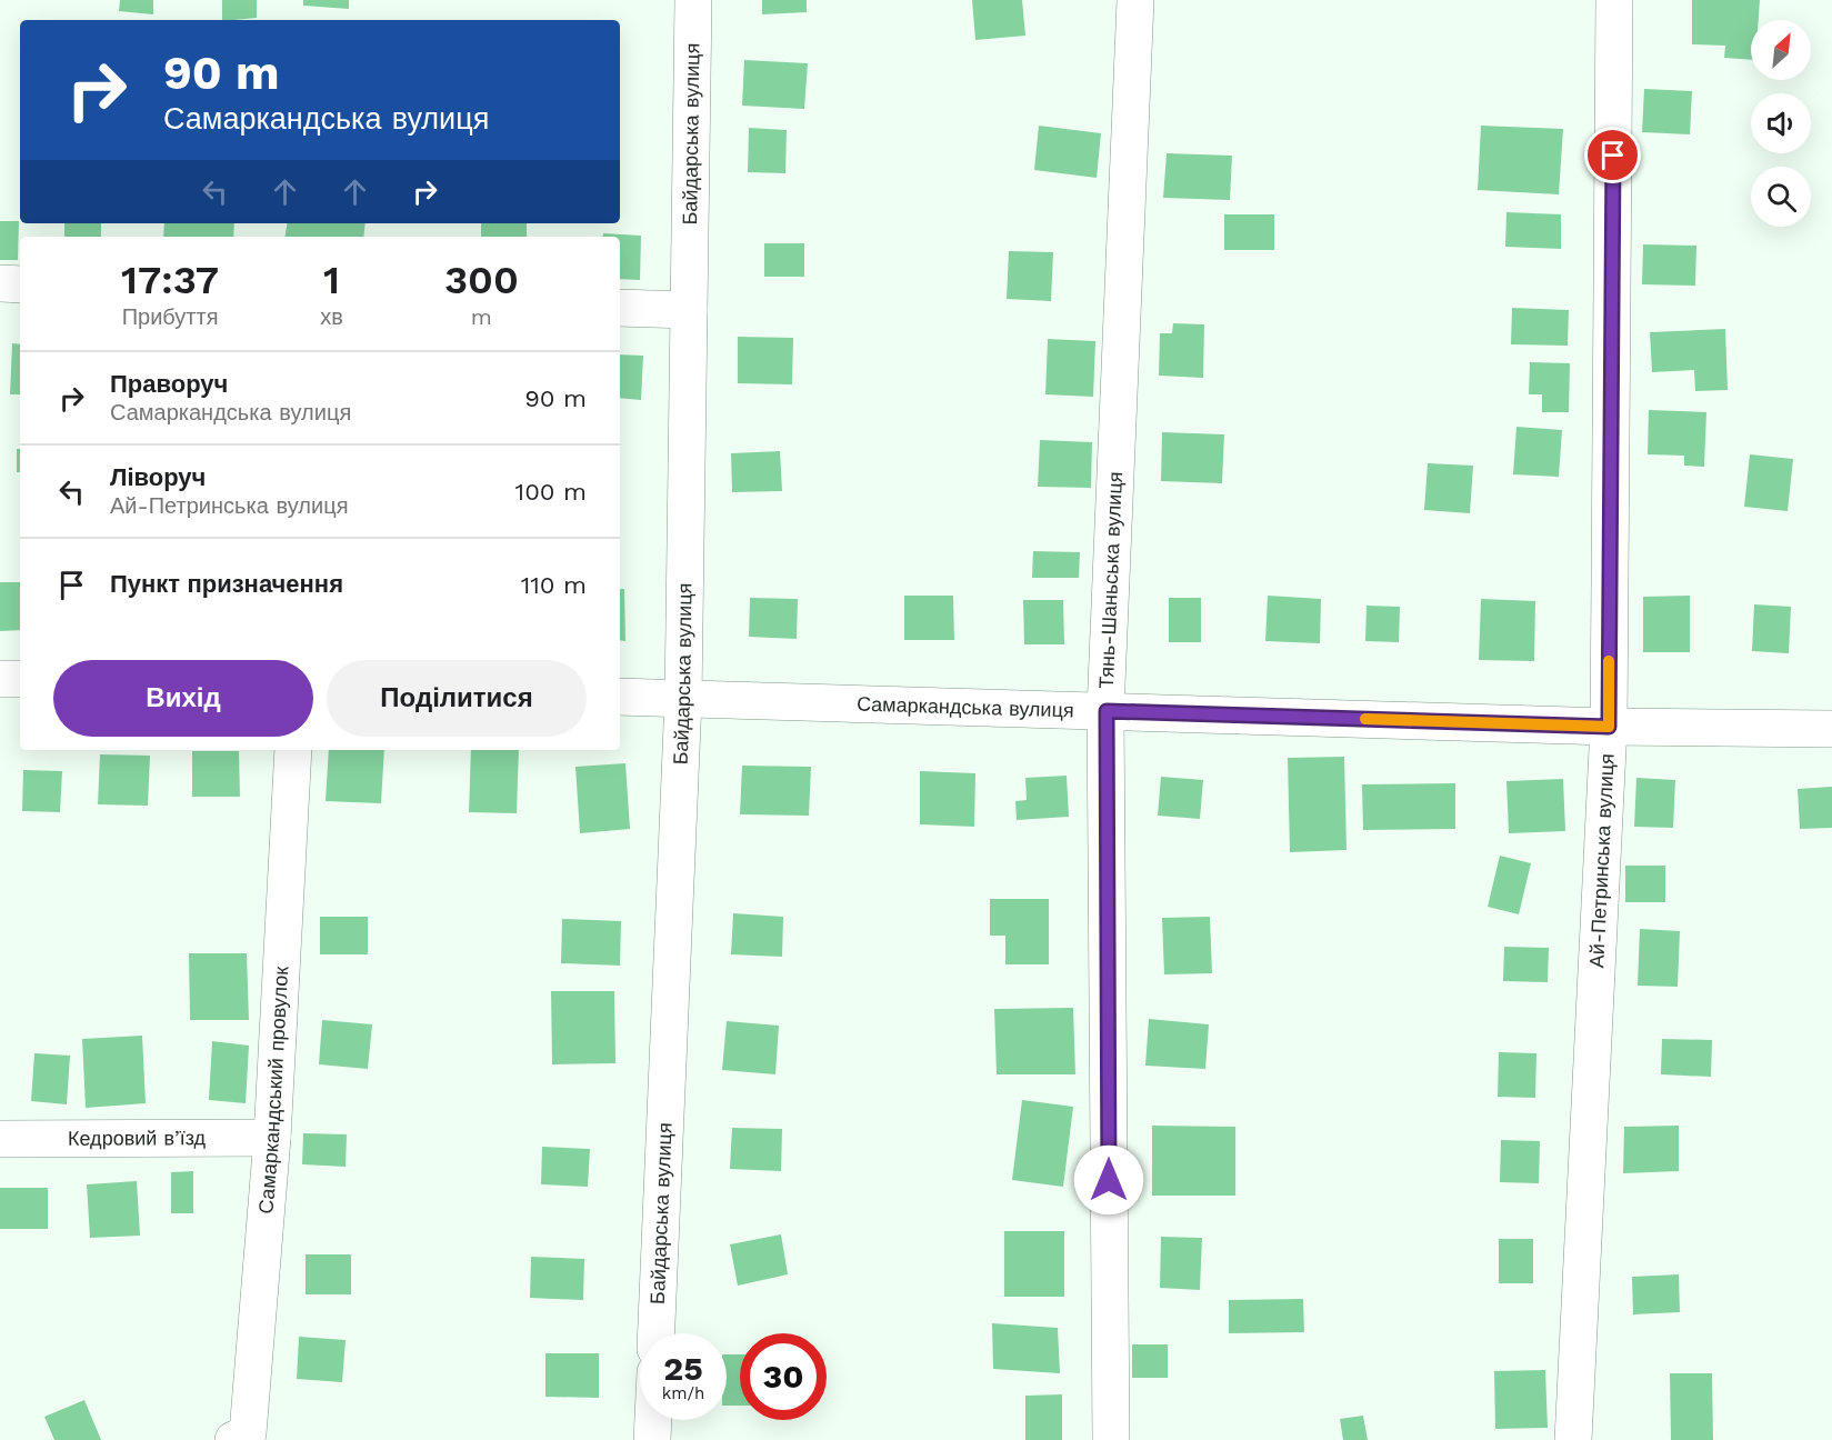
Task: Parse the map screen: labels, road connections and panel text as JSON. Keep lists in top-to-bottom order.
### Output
{
  "streets": {
    "street": [
      "Байдарська вулиця",
      "Тянь-Шаньська вулиця",
      "Самаркандська вулиця",
      "Ай-Петринська вулиця",
      "Самаркандський провулок",
      "Кедровий в’їзд"
    ]
  },
  "crossings": [
    ["Байдарська вулиця", "Самаркандська вулиця"],
    ["Тянь-Шаньська вулиця", "Самаркандська вулиця"],
    ["Самаркандська вулиця", "Ай-Петринська вулиця"],
    ["Самаркандський провулок", "Кедровий в’їзд"]
  ],
  "north": "top right",
  "page": {
    "turn": ["90 m", "Самаркандська вулиця"],
    "eta": [
      "17:37",
      "Прибуття",
      "1",
      "хв",
      "300",
      "m"
    ],
    "list": [
      {
        "name": "Праворуч",
        "note": "Самаркандська вулиця",
        "value": "90 m"
      },
      {
        "name": "Ліворуч",
        "note": "Ай-Петринська вулиця",
        "value": "100 m"
      },
      {
        "name": "Пункт призначення",
        "value": "110 m"
      }
    ],
    "buttons": ["Вихід", "Поділитися"],
    "speed": "25 km/h",
    "limit": "30"
  }
}
